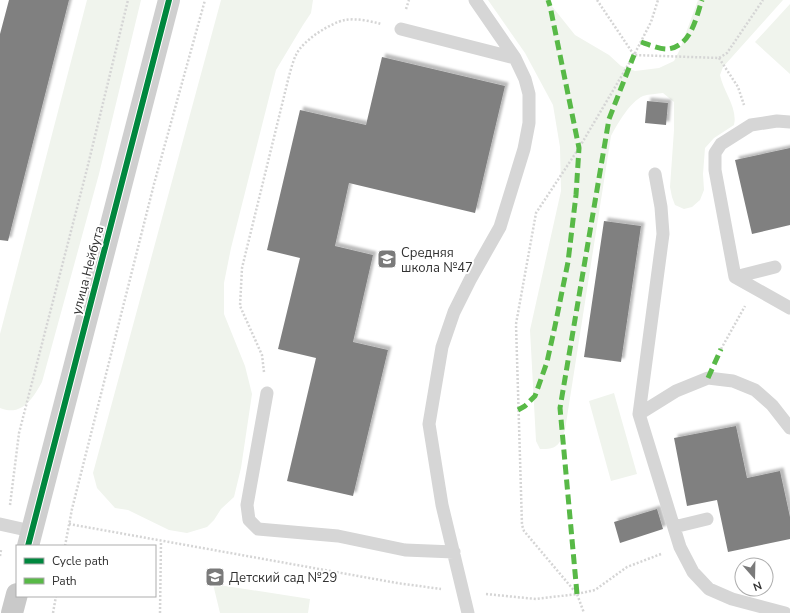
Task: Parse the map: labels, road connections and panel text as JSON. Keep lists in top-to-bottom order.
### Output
{
  "streets": {
    "street": ["улица Нейбута"]
  },
  "places": {
    "school or university": ["Средняя школа №47", "Детский сад №29"]
  },
  "legend": ["Cycle path", "Path"],
  "north": "bottom"
}
